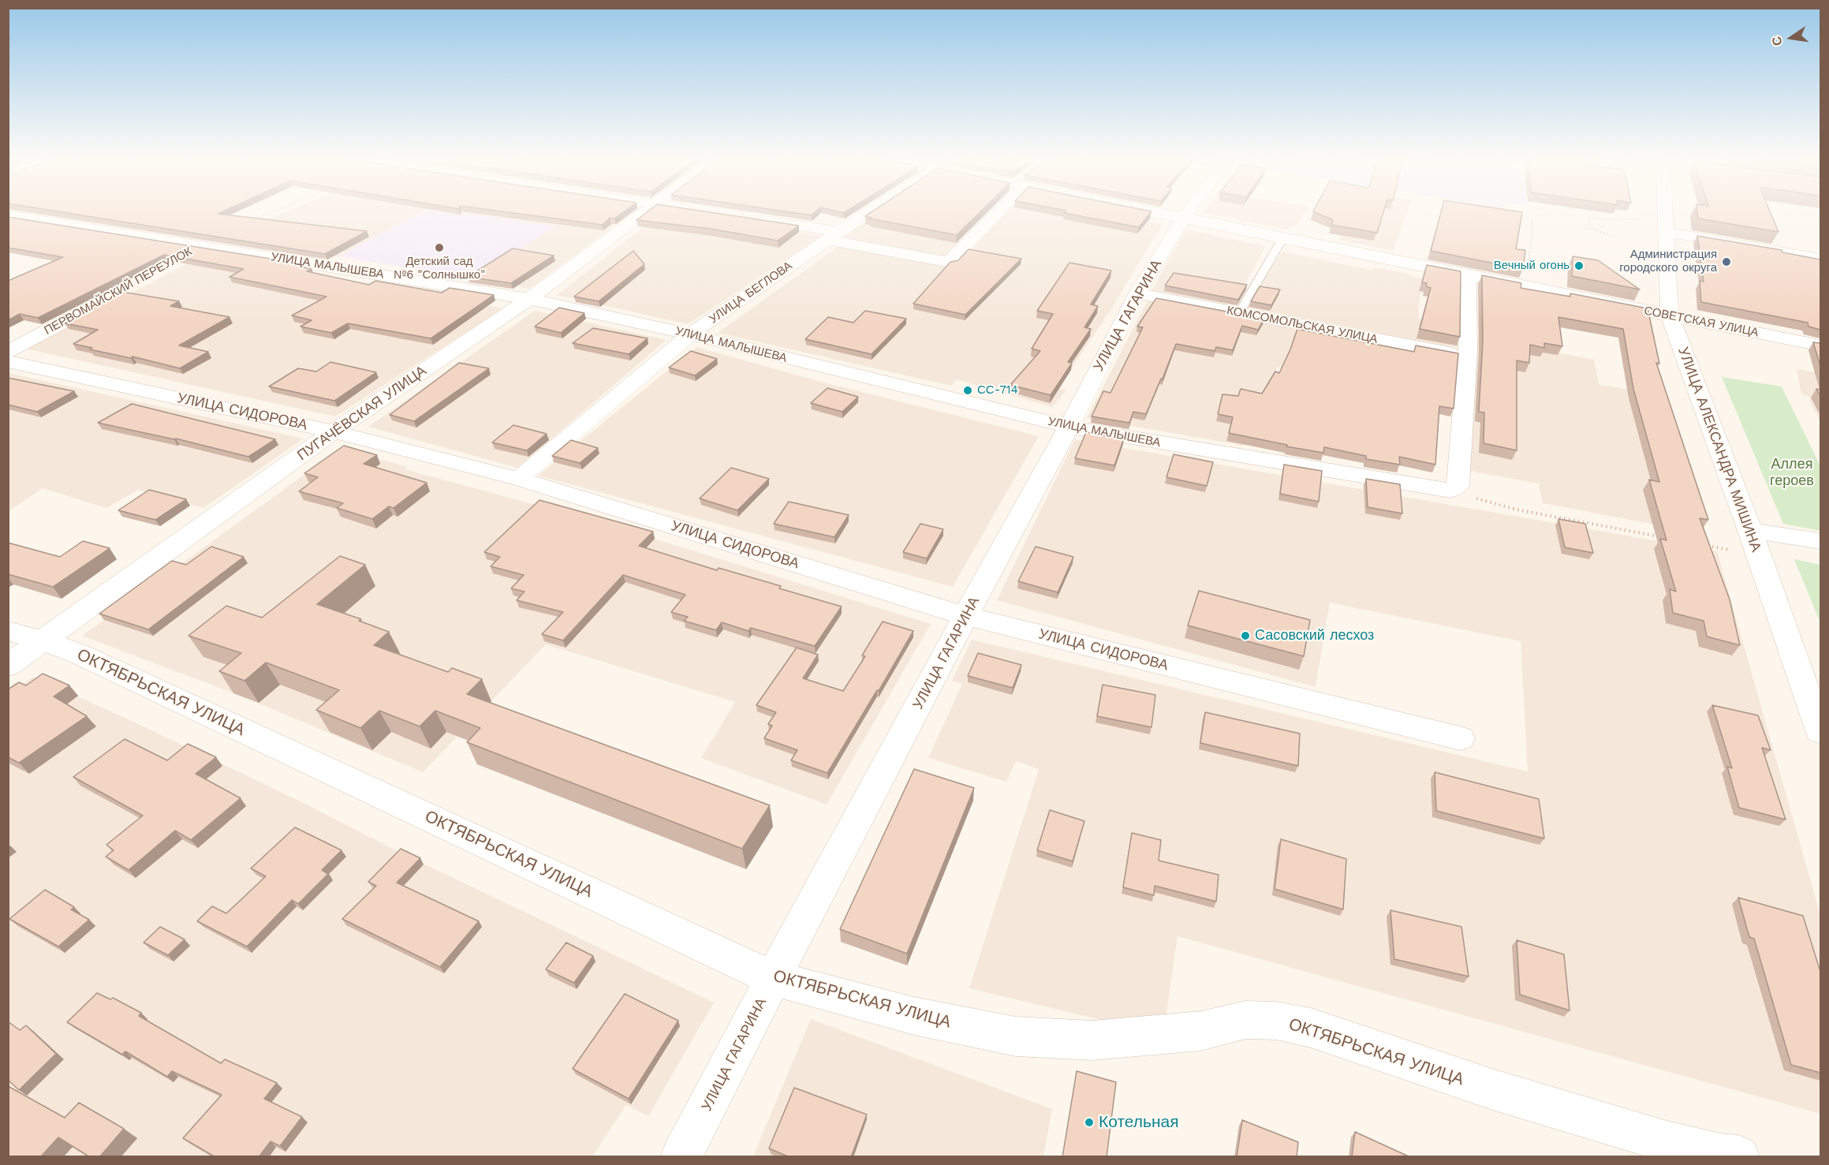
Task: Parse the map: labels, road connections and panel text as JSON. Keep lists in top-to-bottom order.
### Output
{
  "streets": {
    "street": [
      "УЛИЦА МАЛЫШЕВА",
      "ПЕРВОМАЙСКИЙ ПЕРЕУЛОК",
      "УЛИЦА БЕГЛОВА",
      "УЛИЦА ГАГАРИНА",
      "СОВЕТСКАЯ УЛИЦА",
      "КОМСОМОЛЬСКАЯ УЛИЦА",
      "УЛИЦА СИДОРОВА",
      "ПУГАЧЁВСКАЯ УЛИЦА",
      "УЛИЦА АЛЕКСАНДРА МИШИНА",
      "ОКТЯБРЬСКАЯ УЛИЦА"
    ]
  },
  "crossings": [
    ["УЛИЦА МАЛЫШЕВА", "ПЕРВОМАЙСКИЙ ПЕРЕУЛОК"],
    ["УЛИЦА МАЛЫШЕВА", "УЛИЦА БЕГЛОВА"],
    ["УЛИЦА МАЛЫШЕВА", "УЛИЦА ГАГАРИНА"],
    ["УЛИЦА МАЛЫШЕВА", "ПУГАЧЁВСКАЯ УЛИЦА"],
    ["УЛИЦА БЕГЛОВА", "УЛИЦА СИДОРОВА"],
    ["УЛИЦА ГАГАРИНА", "СОВЕТСКАЯ УЛИЦА"],
    ["УЛИЦА ГАГАРИНА", "КОМСОМОЛЬСКАЯ УЛИЦА"],
    ["УЛИЦА ГАГАРИНА", "УЛИЦА СИДОРОВА"],
    ["УЛИЦА ГАГАРИНА", "ОКТЯБРЬСКАЯ УЛИЦА"],
    ["СОВЕТСКАЯ УЛИЦА", "УЛИЦА АЛЕКСАНДРА МИШИНА"],
    ["УЛИЦА СИДОРОВА", "ПУГАЧЁВСКАЯ УЛИЦА"],
    ["ПУГАЧЁВСКАЯ УЛИЦА", "ОКТЯБРЬСКАЯ УЛИЦА"]
  ],
  "parks": ["Аллея героев"],
  "places": [
    "Детский сад №6 \"Солнышко\"",
    "Администрация городского округа",
    "Вечный огонь",
    "СС-714",
    "Сасовский лесхоз",
    "Котельная"
  ],
  "north": "left"
}
